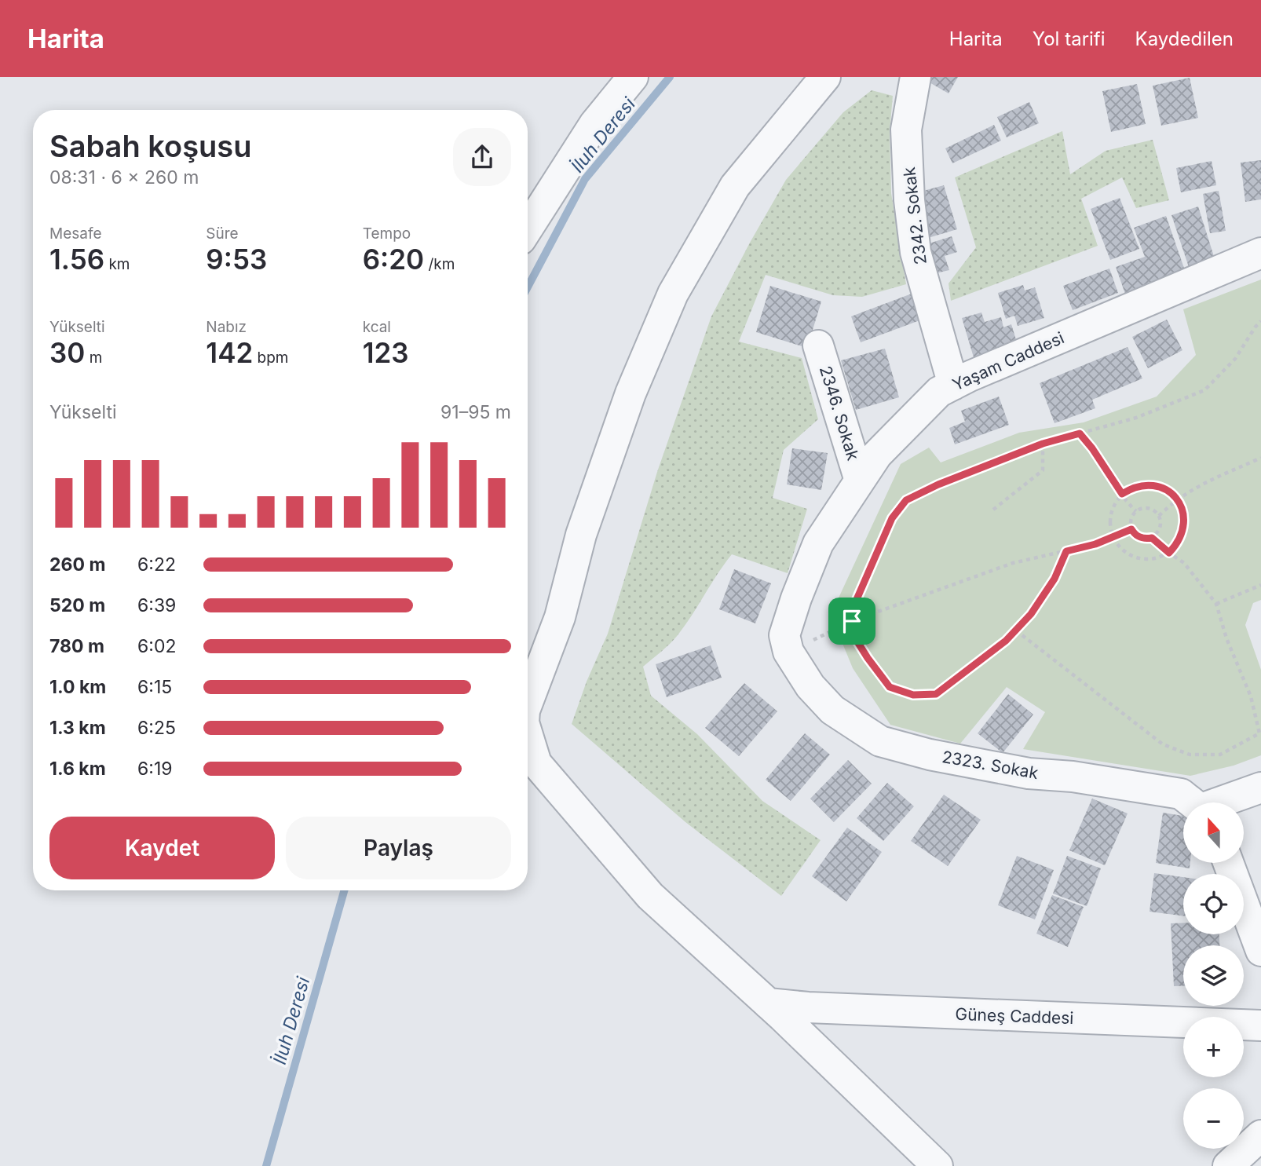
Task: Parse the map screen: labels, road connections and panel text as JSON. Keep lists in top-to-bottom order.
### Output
{
  "streets": {
    "street": [
      "2342. Sokak",
      "Yaşam Caddesi",
      "2346. Sokak",
      "2323. Sokak",
      "Güneş Caddesi"
    ]
  },
  "crossings": [
    ["2342. Sokak", "Yaşam Caddesi"],
    ["Yaşam Caddesi", "2346. Sokak"],
    ["Yaşam Caddesi", "2323. Sokak"]
  ],
  "water": ["İluh Deresi"],
  "north": "top",
  "page": {
    "header": "Harita",
    "nav": ["Harita", "Yol tarifi", "Kaydedilen"],
    "heading": ["Sabah koşusu", "08:31 · 6 × 260 m"],
    "stats": [
      ["Mesafe", "1.56 km"],
      ["Süre", "9:53"],
      ["Tempo", "6:20 /km"],
      ["Yükselti", "30 m"],
      ["Nabız", "142 bpm"],
      ["kcal", "123"]
    ],
    "chart": ["Yükselti", "91–95 m"],
    "list": [
      {
        "name": "260 m",
        "note": "6:22"
      },
      {
        "name": "520 m",
        "note": "6:39"
      },
      {
        "name": "780 m",
        "note": "6:02"
      },
      {
        "name": "1.0 km",
        "note": "6:15"
      },
      {
        "name": "1.3 km",
        "note": "6:25"
      },
      {
        "name": "1.6 km",
        "note": "6:19"
      }
    ],
    "map_buttons": ["+", "−"],
    "buttons": ["Kaydet", "Paylaş"]
  }
}
